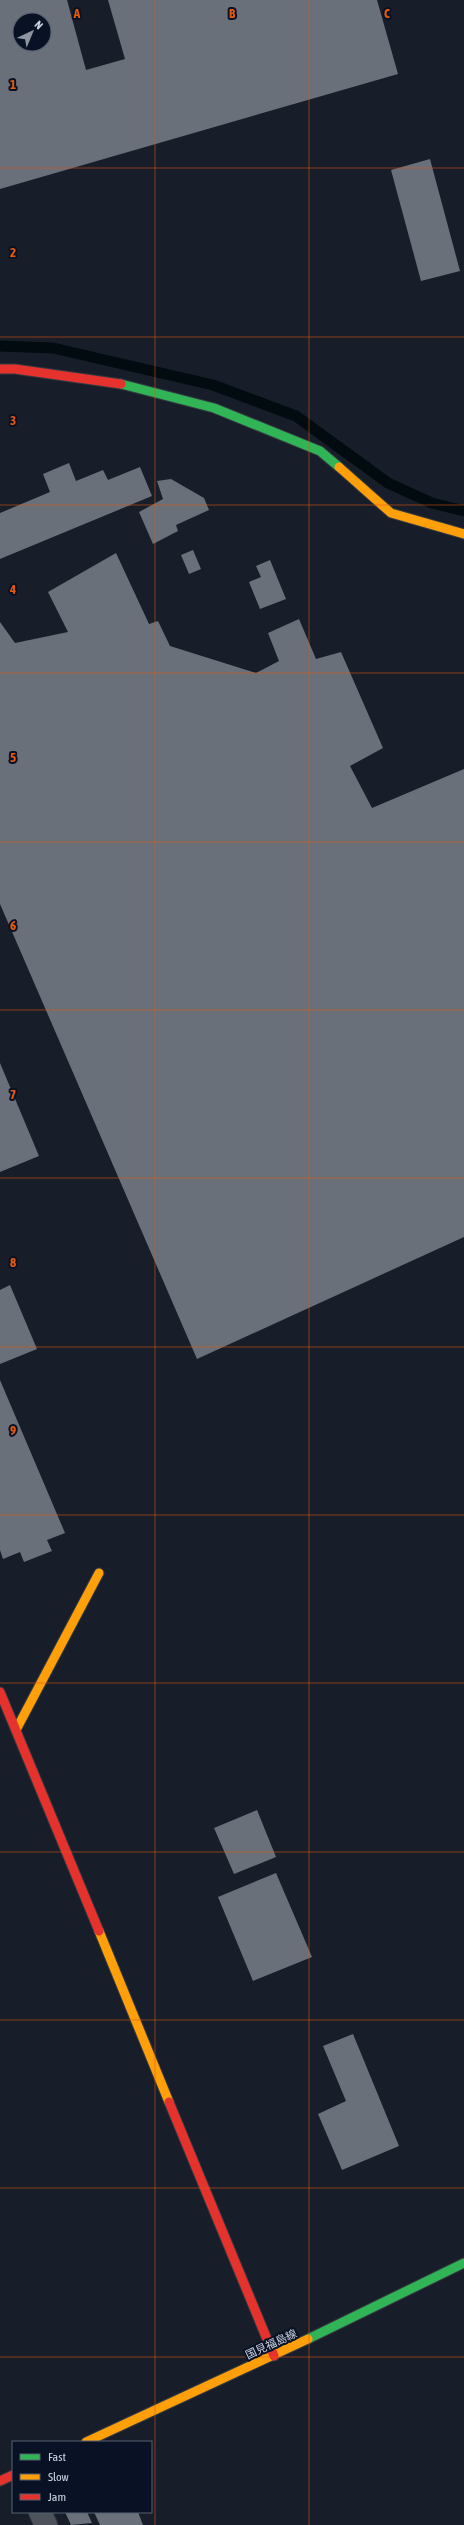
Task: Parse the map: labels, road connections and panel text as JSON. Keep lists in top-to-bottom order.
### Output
{
  "streets": {
    "street": ["国見福島線"]
  },
  "legend": ["Fast", "Slow", "Jam"],
  "north": "top right",
  "grid": {
    "columns": ["A", "B", "C"],
    "rows": [
      "1",
      "2",
      "3",
      "4",
      "5",
      "6",
      "7",
      "8",
      "9"
    ]
  }
}
